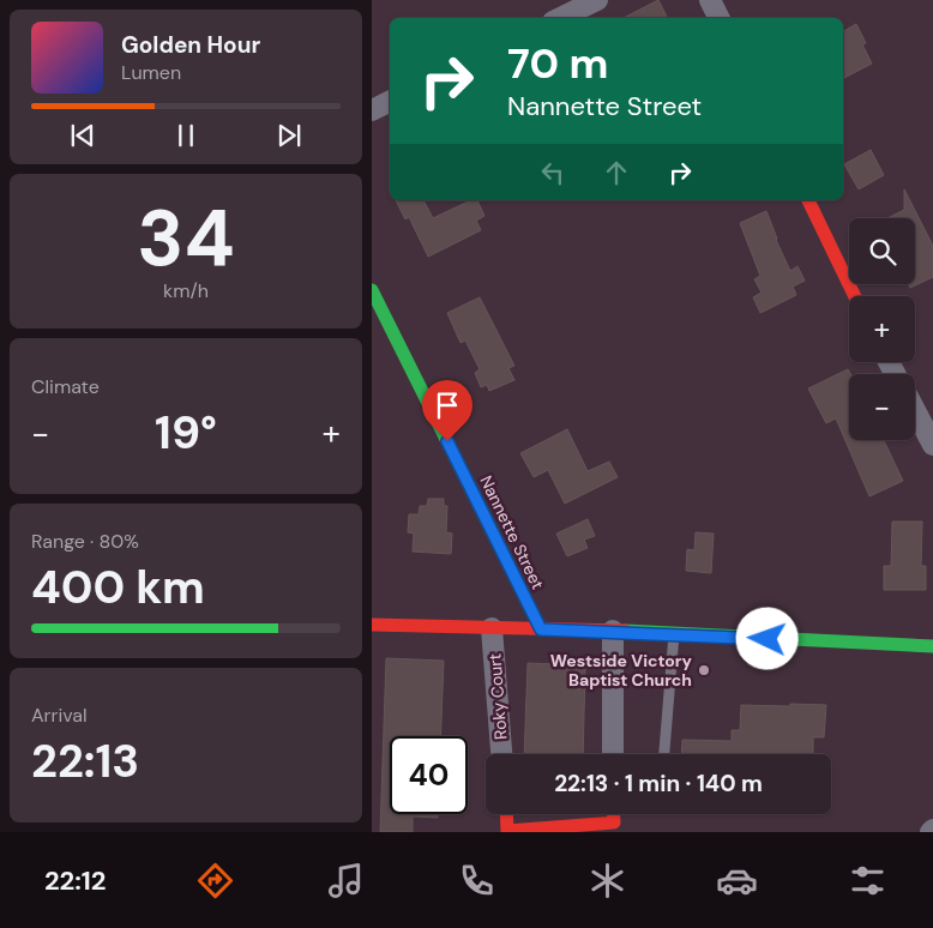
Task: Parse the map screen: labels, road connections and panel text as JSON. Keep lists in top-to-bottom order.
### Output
{
  "streets": {
    "street": ["Nannette Street", "Roky Court"]
  },
  "places": ["Westside Victory Baptist Church"],
  "page": {
    "turn": ["70 m", "Nannette Street"],
    "song": ["Golden Hour", "Lumen"],
    "tile": [
      ["34", "km/h"],
      "Climate",
      ["Range · 80%", "400 km"],
      ["Arrival", "22:13"]
    ],
    "map_buttons": ["+", "−"],
    "heat": ["−", "19°", "+"],
    "limit": "40",
    "trip": "22:13 · 1 min · 140 m",
    "tabs": "22:12"
  }
}
